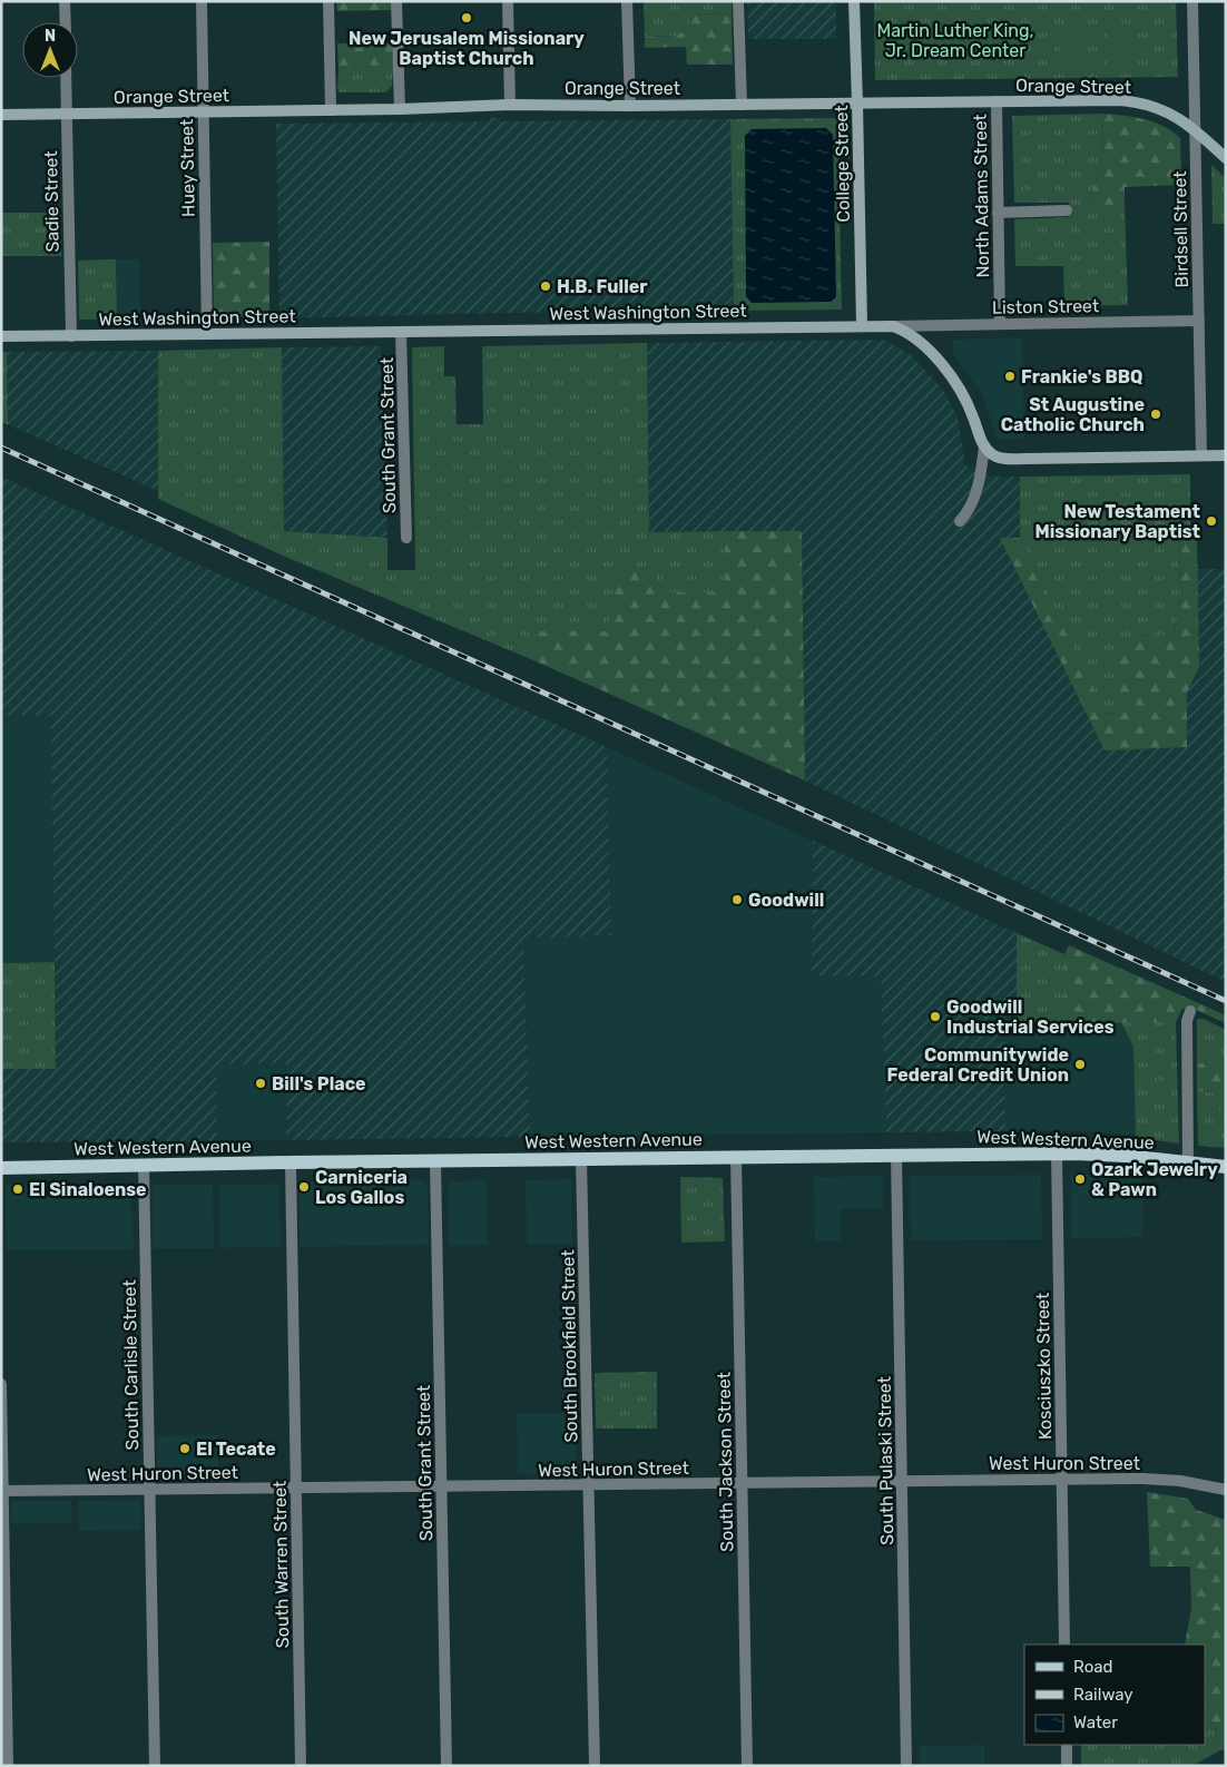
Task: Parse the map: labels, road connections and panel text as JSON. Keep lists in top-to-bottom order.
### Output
{
  "streets": {
    "main road": ["West Western Avenue"],
    "street": [
      "Orange Street",
      "College Street",
      "Huey Street",
      "North Adams Street",
      "Sadie Street",
      "Birdsell Street",
      "Liston Street",
      "West Washington Street",
      "South Grant Street",
      "South Brookfield Street",
      "South Carlisle Street",
      "Kosciuszko Street",
      "South Pulaski Street",
      "South Jackson Street",
      "West Huron Street",
      "South Warren Street"
    ]
  },
  "crossings": [
    ["Orange Street", "College Street"],
    ["Orange Street", "Huey Street"],
    ["Orange Street", "North Adams Street"],
    ["Orange Street", "Sadie Street"],
    ["Orange Street", "Birdsell Street"],
    ["College Street", "West Washington Street"],
    ["Huey Street", "West Washington Street"],
    ["North Adams Street", "Liston Street"],
    ["Sadie Street", "West Washington Street"],
    ["Birdsell Street", "Liston Street"],
    ["Liston Street", "West Washington Street"],
    ["West Washington Street", "South Grant Street"],
    ["South Grant Street", "West Western Avenue"],
    ["South Grant Street", "West Huron Street"],
    ["West Western Avenue", "South Brookfield Street"],
    ["West Western Avenue", "South Carlisle Street"],
    ["West Western Avenue", "Kosciuszko Street"],
    ["West Western Avenue", "South Pulaski Street"],
    ["West Western Avenue", "South Jackson Street"],
    ["West Western Avenue", "South Warren Street"],
    ["South Brookfield Street", "West Huron Street"],
    ["South Carlisle Street", "West Huron Street"],
    ["Kosciuszko Street", "West Huron Street"],
    ["South Pulaski Street", "West Huron Street"],
    ["South Jackson Street", "West Huron Street"],
    ["West Huron Street", "South Warren Street"]
  ],
  "parks": ["Martin Luther King, Jr. Dream Center"],
  "places": [
    "New Jerusalem Missionary Baptist Church",
    "H.B. Fuller",
    "Frankie's BBQ",
    "St Augustine Catholic Church",
    "New Testament Missionary Baptist",
    "Goodwill",
    "Goodwill Industrial Services",
    "Communitywide Federal Credit Union",
    "Bill's Place",
    "Ozark Jewelry & Pawn",
    "Carniceria Los Gallos",
    "El Sinaloense",
    "El Tecate"
  ],
  "legend": ["Road", "Railway", "Water"],
  "north": "top"
}
